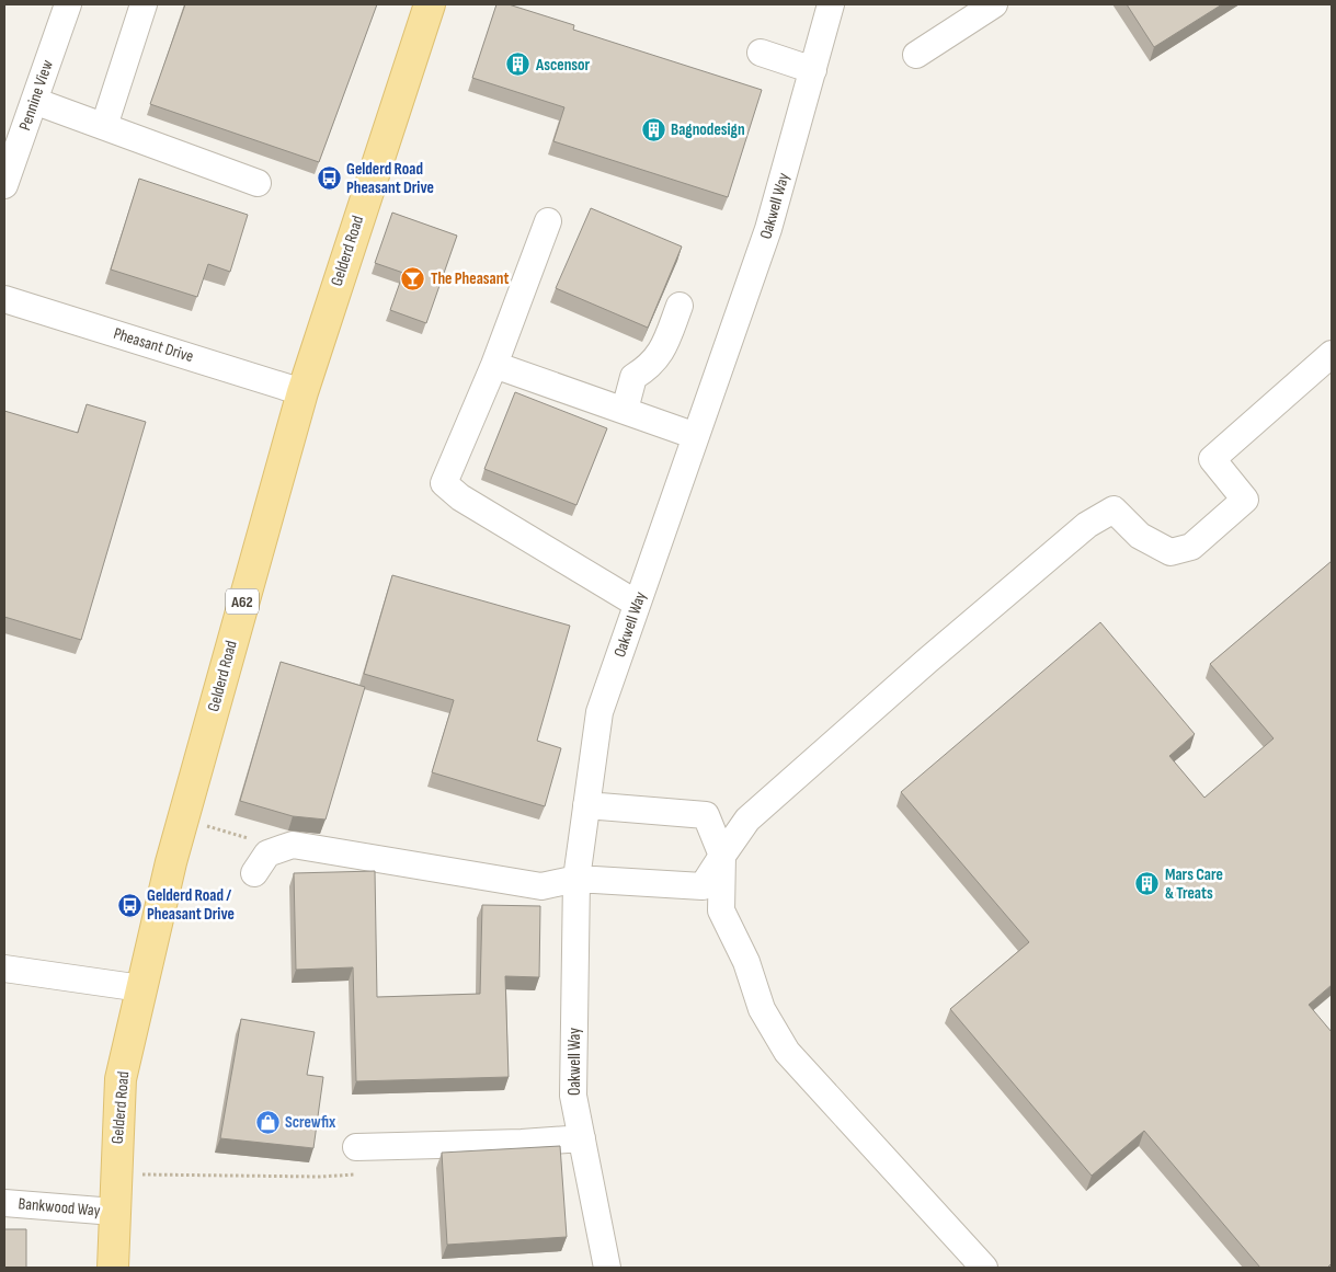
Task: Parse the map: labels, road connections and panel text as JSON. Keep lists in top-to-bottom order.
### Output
{
  "streets": {
    "main road": ["Gelderd Road", "A62"],
    "street": [
      "Pennine View",
      "Oakwell Way",
      "Pheasant Drive",
      "Bankwood Way"
    ]
  },
  "crossings": [
    ["Gelderd Road", "Pheasant Drive"],
    ["Gelderd Road", "Bankwood Way"]
  ],
  "places": {
    "building": ["Ascensor", "Bagnodesign", "Mars Care & Treats"],
    "bus stop": ["Gelderd Road Pheasant Drive", "Gelderd Road / Pheasant Drive"],
    "bar": ["The Pheasant"],
    "shop": ["Screwfix"]
  }
}
